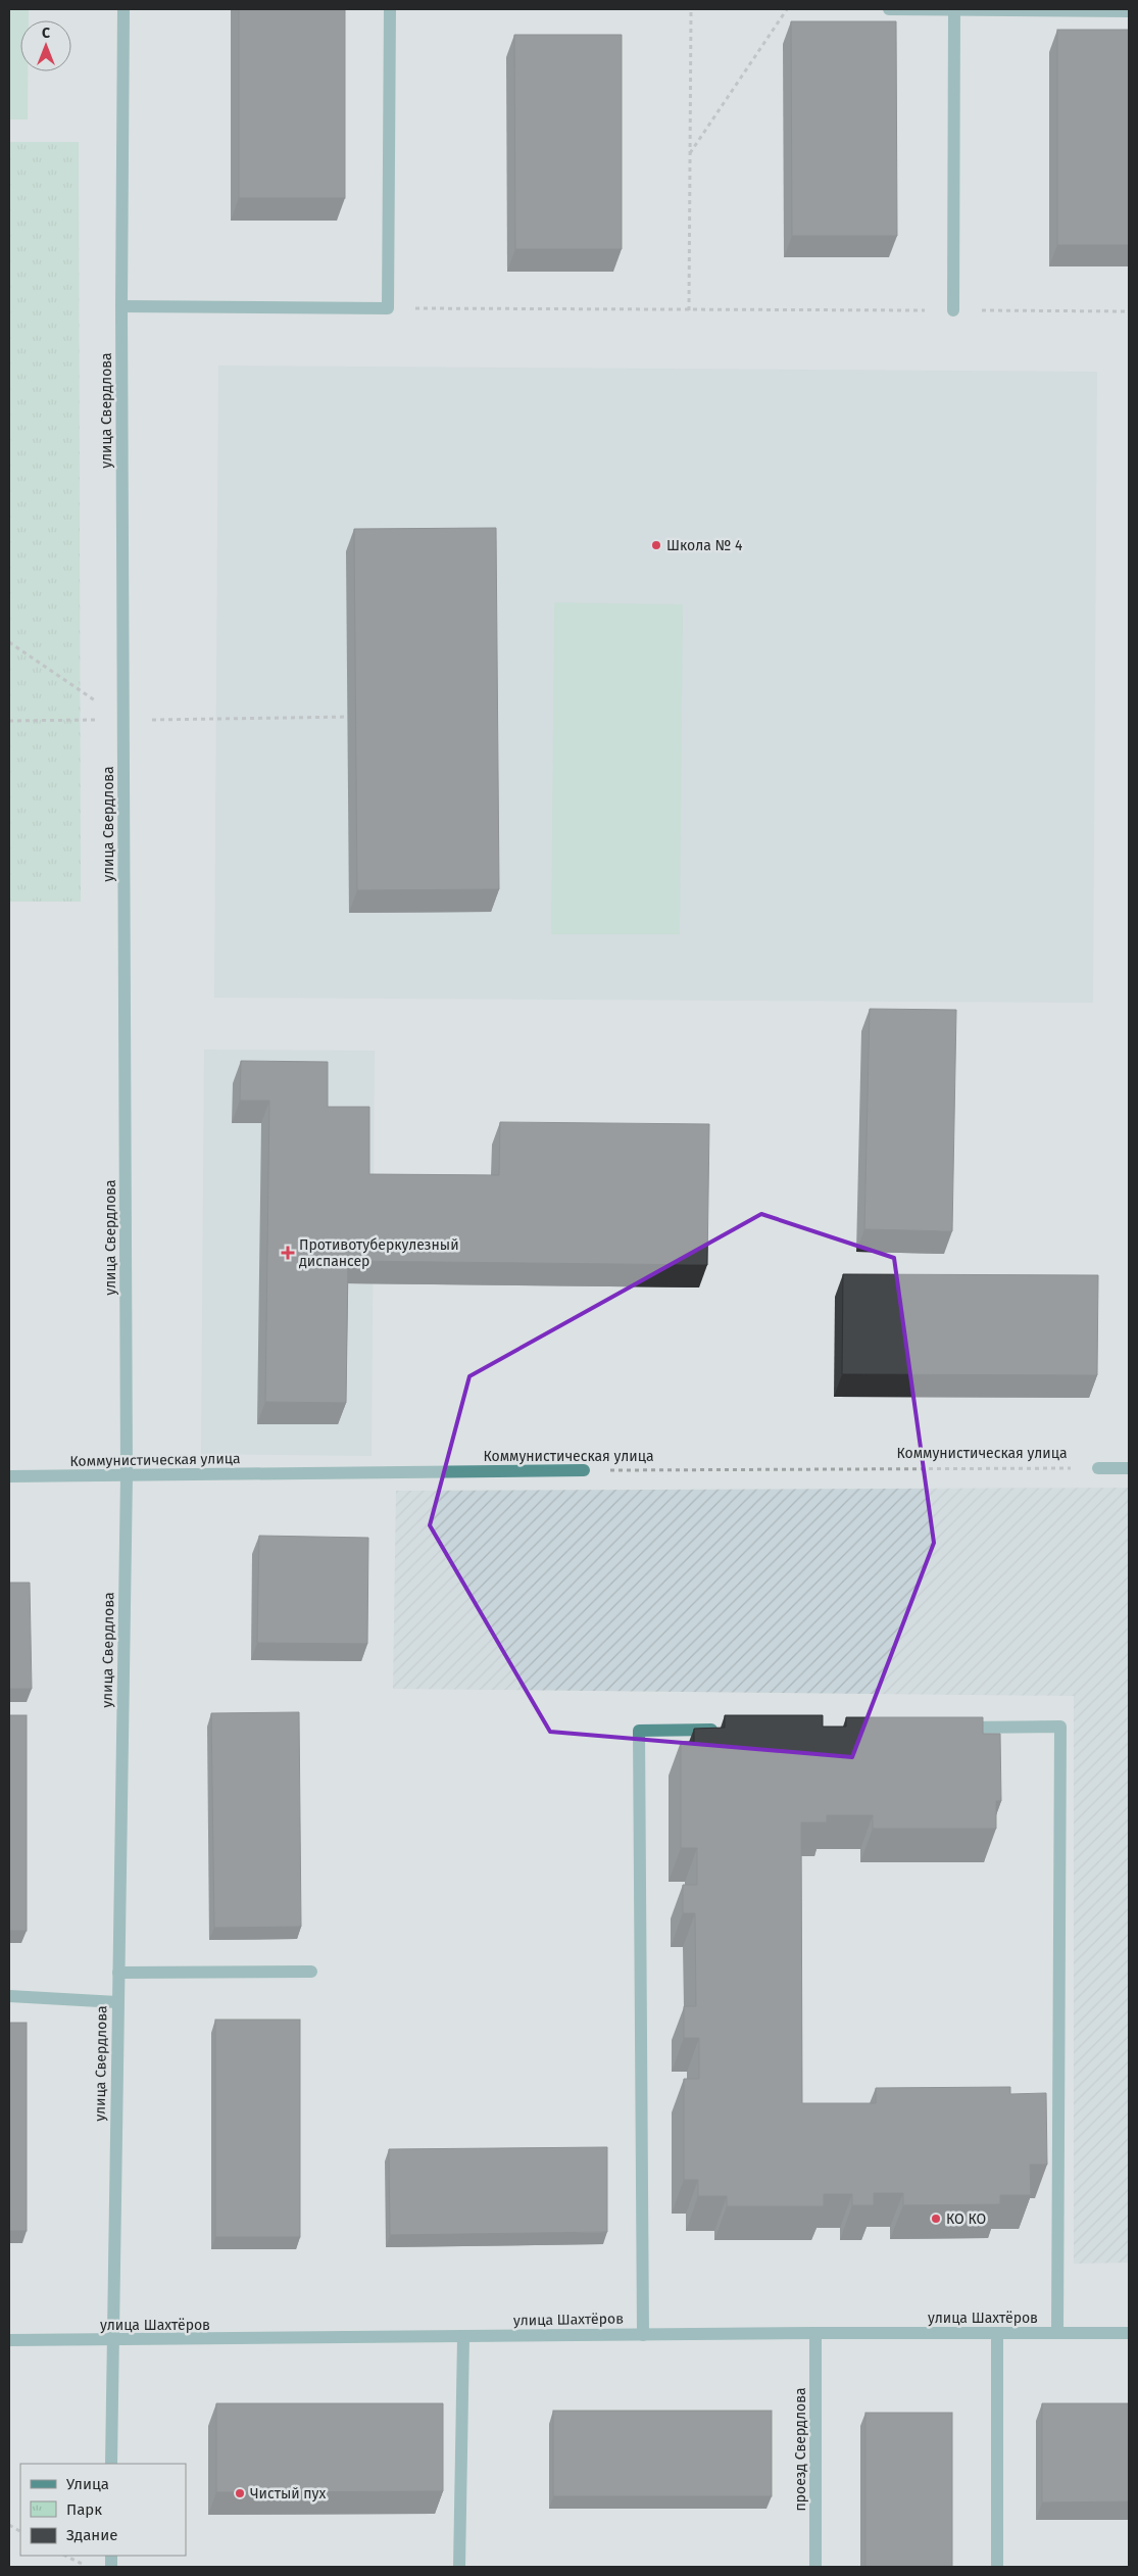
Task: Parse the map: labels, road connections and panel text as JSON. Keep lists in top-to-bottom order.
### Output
{
  "streets": {
    "street": [
      "улица Свердлова",
      "Коммунистическая улица",
      "улица Шахтёров",
      "проезд Свердлова"
    ]
  },
  "crossings": [
    ["улица Свердлова", "Коммунистическая улица"],
    ["улица Свердлова", "улица Шахтёров"],
    ["улица Шахтёров", "проезд Свердлова"]
  ],
  "places": {
    "other": ["Школа № 4", "КО КО", "Чистый пух"],
    "health": ["Противотуберкулезный диспансер"]
  },
  "legend": ["Улица", "Парк", "Здание"],
  "north": "top"
}
